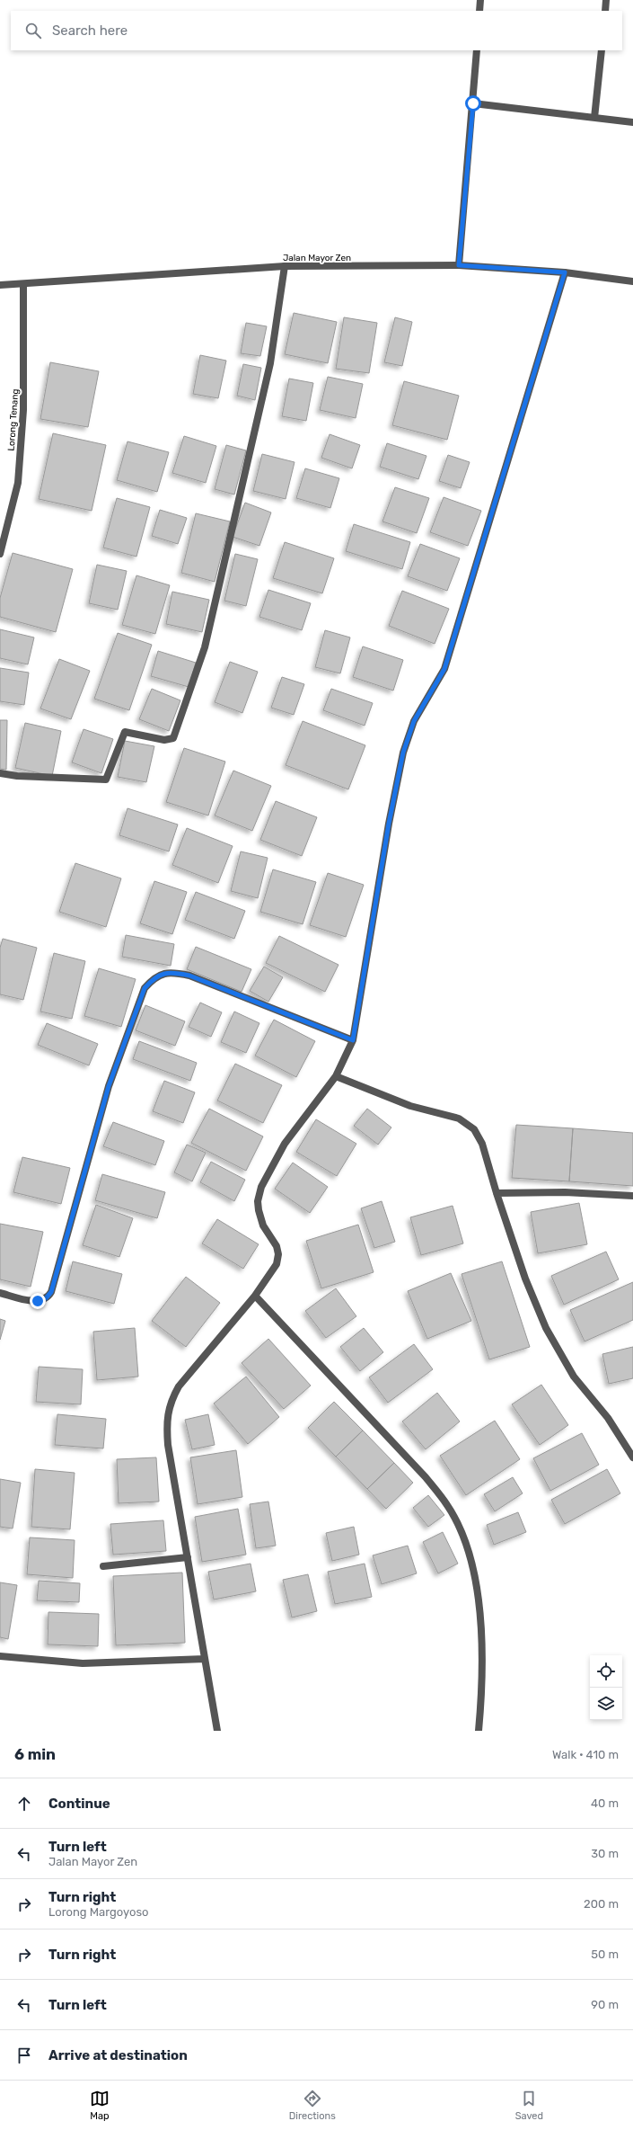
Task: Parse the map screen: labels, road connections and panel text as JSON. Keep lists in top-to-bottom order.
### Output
{
  "streets": {
    "street": ["Jalan Mayor Zen", "Lorong Tenang"]
  },
  "crossings": [
    ["Jalan Mayor Zen", "Lorong Tenang"]
  ],
  "page": {
    "search": "Search here",
    "heading": ["6 min", "Walk · 410 m"],
    "list": [
      ["Continue", "40 m"],
      ["Turn left", "Jalan Mayor Zen", "30 m"],
      ["Turn right", "Lorong Margoyoso", "200 m"],
      ["Turn right", "50 m"],
      ["Turn left", "90 m"],
      "Arrive at destination"
    ],
    "nav": ["Map", "Directions", "Saved"]
  }
}
